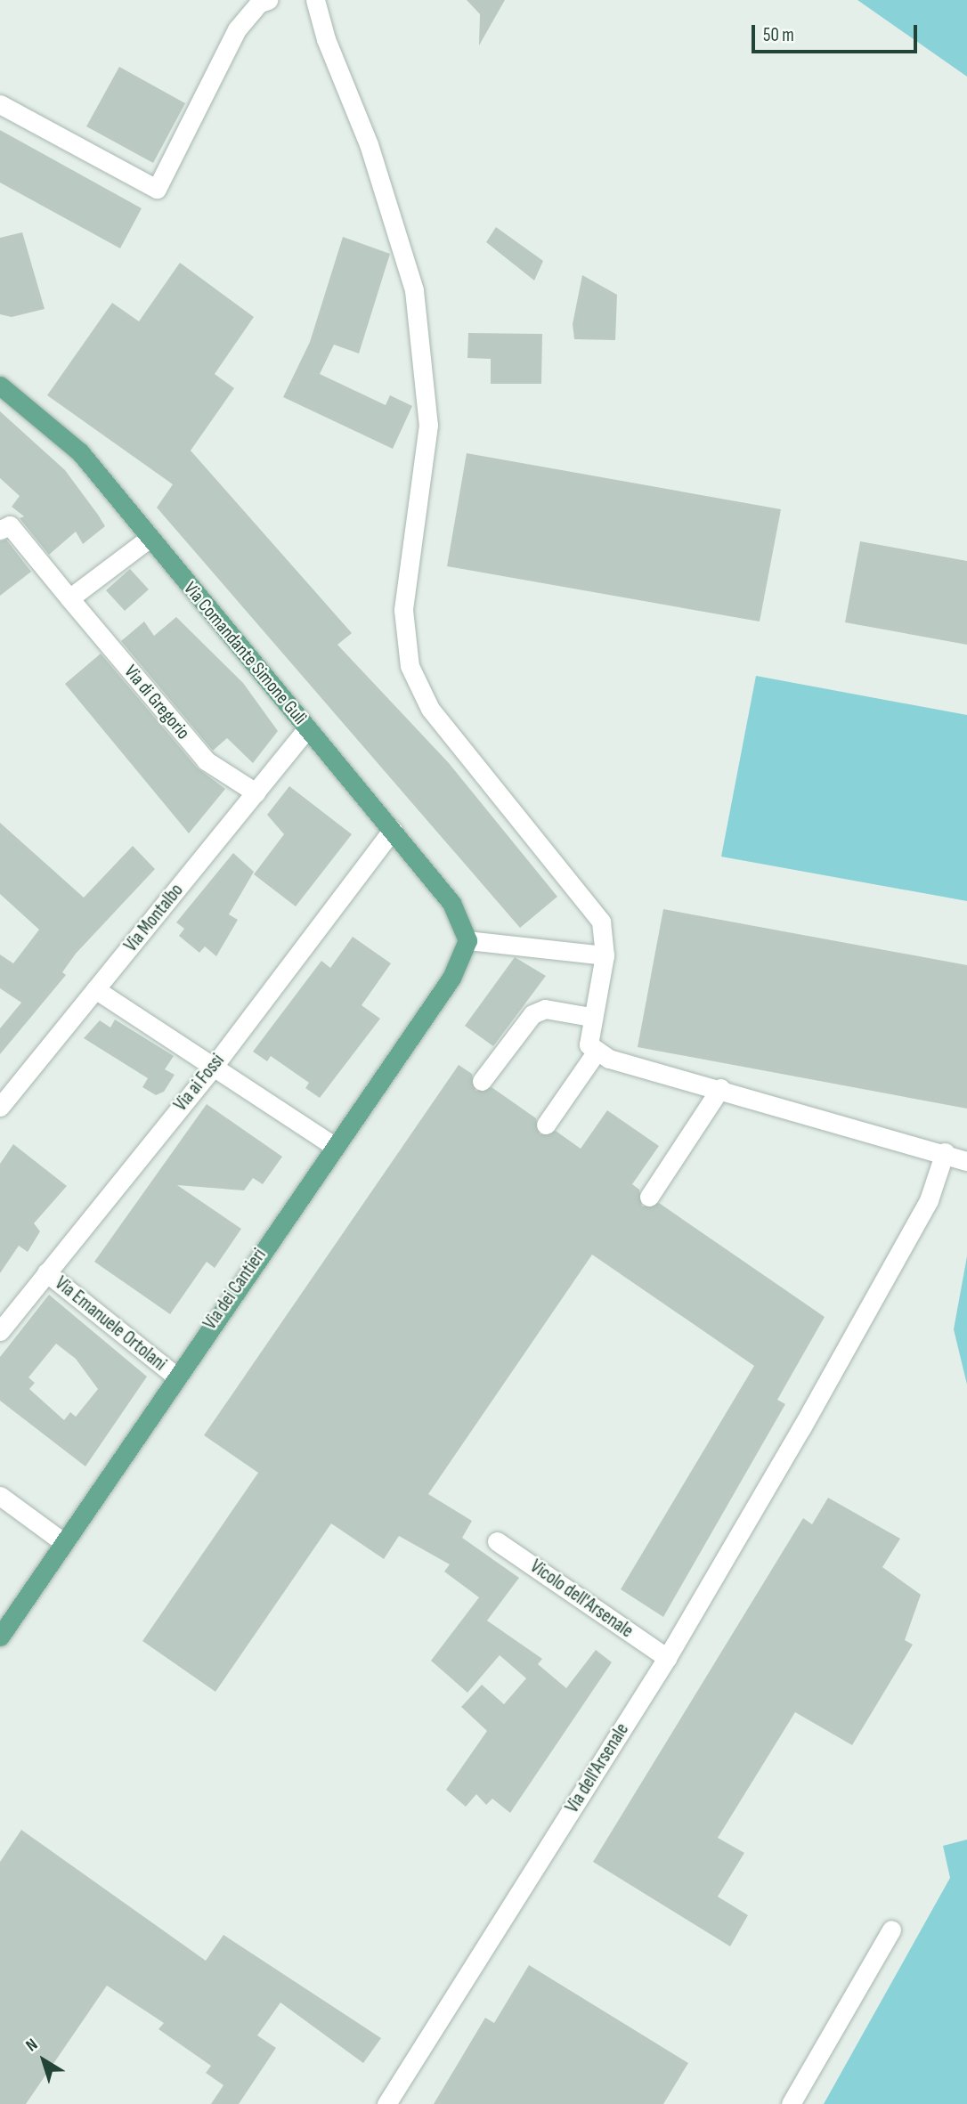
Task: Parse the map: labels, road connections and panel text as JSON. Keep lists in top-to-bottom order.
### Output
{
  "streets": {
    "main road": ["Via Comandante Simone Gulì", "Via dei Cantieri"],
    "street": [
      "Via di Gregorio",
      "Via Montalbo",
      "Via ai Fossi",
      "Via Emanuele Ortolani",
      "Vicolo dell'Arsenale",
      "Via dell'Arsenale"
    ]
  },
  "crossings": [
    ["Via Comandante Simone Gulì", "Via Montalbo"],
    ["Via Comandante Simone Gulì", "Via ai Fossi"],
    ["Via Comandante Simone Gulì", "Via dei Cantieri"],
    ["Via di Gregorio", "Via Montalbo"],
    ["Via ai Fossi", "Via Emanuele Ortolani"],
    ["Via dei Cantieri", "Via Emanuele Ortolani"],
    ["Vicolo dell'Arsenale", "Via dell'Arsenale"]
  ],
  "scale_bar": "50 m",
  "north": "top left"
}
